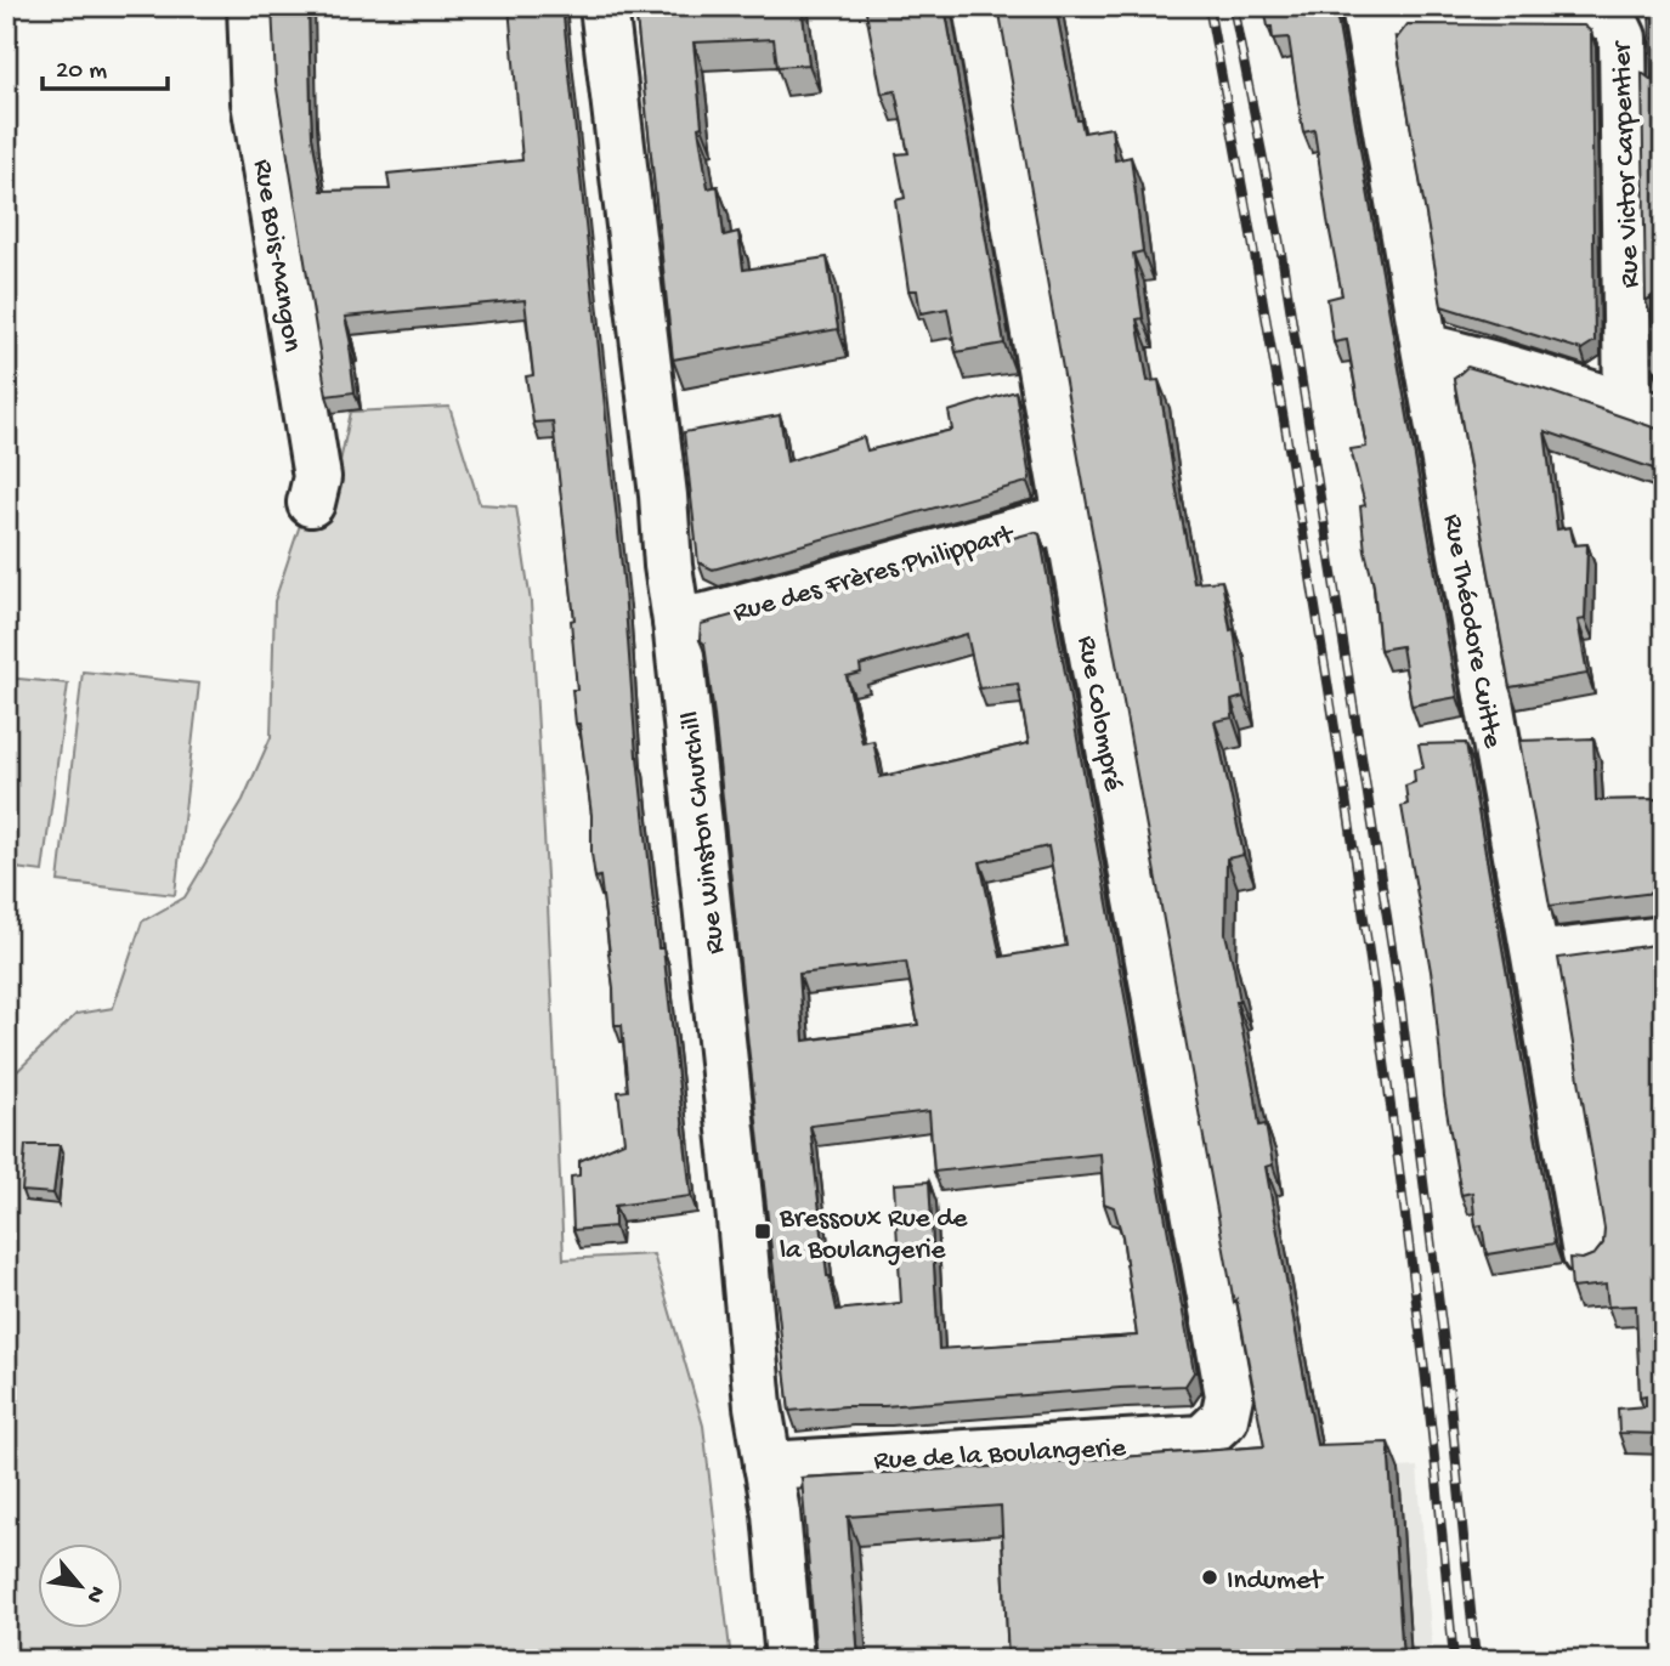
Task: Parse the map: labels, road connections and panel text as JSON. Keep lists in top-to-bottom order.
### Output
{
  "streets": {
    "street": [
      "Rue Victor Carpentier",
      "Rue Bois-Mangon",
      "Rue des Frères Philippart",
      "Rue Théodore Cuitte",
      "Rue Colompré",
      "Rue Winston Churchill",
      "Rue de la Boulangerie"
    ]
  },
  "crossings": [
    ["Rue Victor Carpentier", "Rue Théodore Cuitte"],
    ["Rue des Frères Philippart", "Rue Colompré"],
    ["Rue des Frères Philippart", "Rue Winston Churchill"],
    ["Rue Colompré", "Rue de la Boulangerie"],
    ["Rue Winston Churchill", "Rue de la Boulangerie"]
  ],
  "places": {
    "transit": ["Bressoux Rue de la Boulangerie"],
    "other": ["Indumet"]
  },
  "scale_bar": "20 m",
  "north": "bottom right"
}
